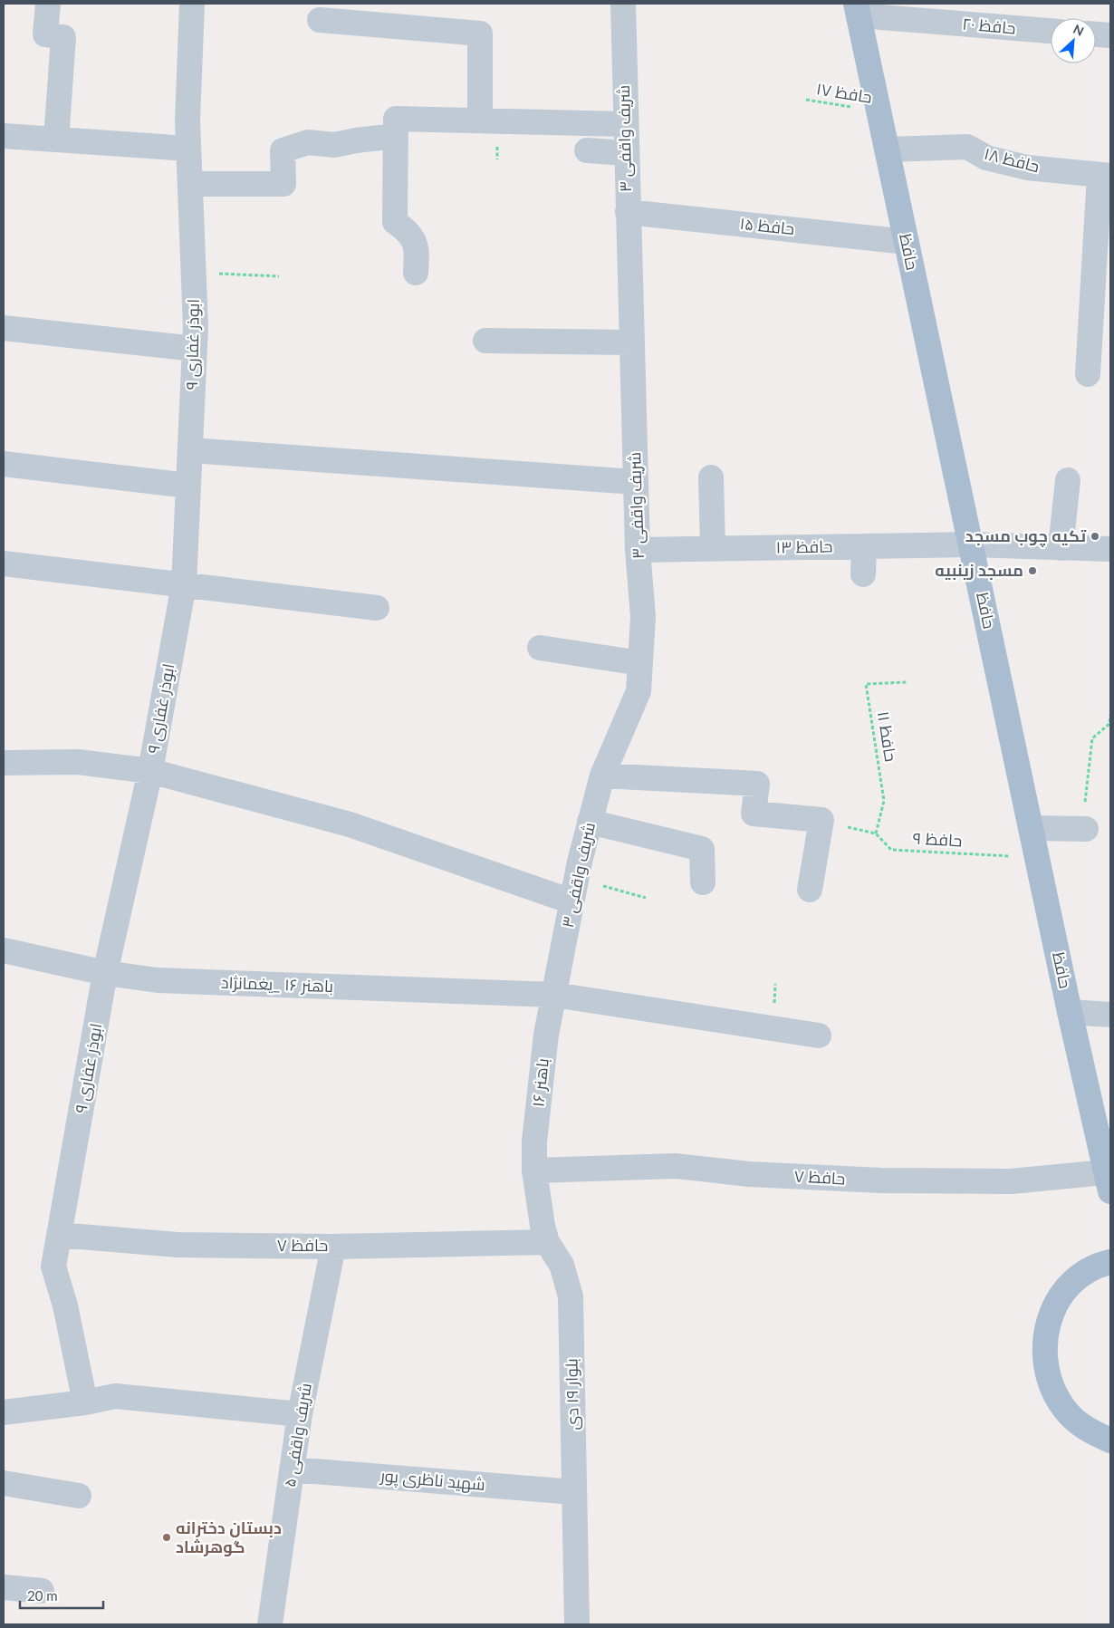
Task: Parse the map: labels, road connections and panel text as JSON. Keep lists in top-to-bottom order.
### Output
{
  "streets": {
    "main road": ["حافظ"],
    "street": [
      "حافظ ۲۰",
      "شریف واقفی ۳",
      "حافظ ۱۸",
      "حافظ ۱۵",
      "ابوذر غفاری ۹",
      "حافظ ۱۳",
      "باهنر ۱۶ _یغمانژاد",
      "باهنر ۱۶",
      "حافظ ۷",
      "بلوار ۱۹ دی",
      "شریف واقفی ۵",
      "شهید ناظری پور"
    ],
    "path": ["حافظ ۱۷", "حافظ ۱۱", "حافظ ۹"]
  },
  "crossings": [
    ["حافظ ۲۰", "حافظ"],
    ["حافظ ۱۷", "حافظ"],
    ["شریف واقفی ۳", "حافظ ۱۵"],
    ["شریف واقفی ۳", "حافظ ۱۳"],
    ["شریف واقفی ۳", "باهنر ۱۶ _یغمانژاد"],
    ["شریف واقفی ۳", "باهنر ۱۶"],
    ["حافظ ۱۸", "حافظ"],
    ["حافظ ۱۵", "حافظ"],
    ["حافظ", "حافظ ۱۳"],
    ["حافظ", "حافظ ۹"],
    ["حافظ", "حافظ ۷"],
    ["ابوذر غفاری ۹", "باهنر ۱۶ _یغمانژاد"],
    ["ابوذر غفاری ۹", "حافظ ۷"],
    ["حافظ ۱۱", "حافظ ۹"],
    ["باهنر ۱۶ _یغمانژاد", "باهنر ۱۶"],
    ["باهنر ۱۶", "حافظ ۷"],
    ["باهنر ۱۶", "بلوار ۱۹ دی"],
    ["حافظ ۷", "بلوار ۱۹ دی"],
    ["حافظ ۷", "شریف واقفی ۵"],
    ["بلوار ۱۹ دی", "شهید ناظری پور"],
    ["شریف واقفی ۵", "شهید ناظری پور"]
  ],
  "places": ["تکیه چوب مسجد", "مسجد زینبیه", "دبستان دخترانه گوهرشاد"],
  "scale_bar": "20 m",
  "north": "top right"
}
